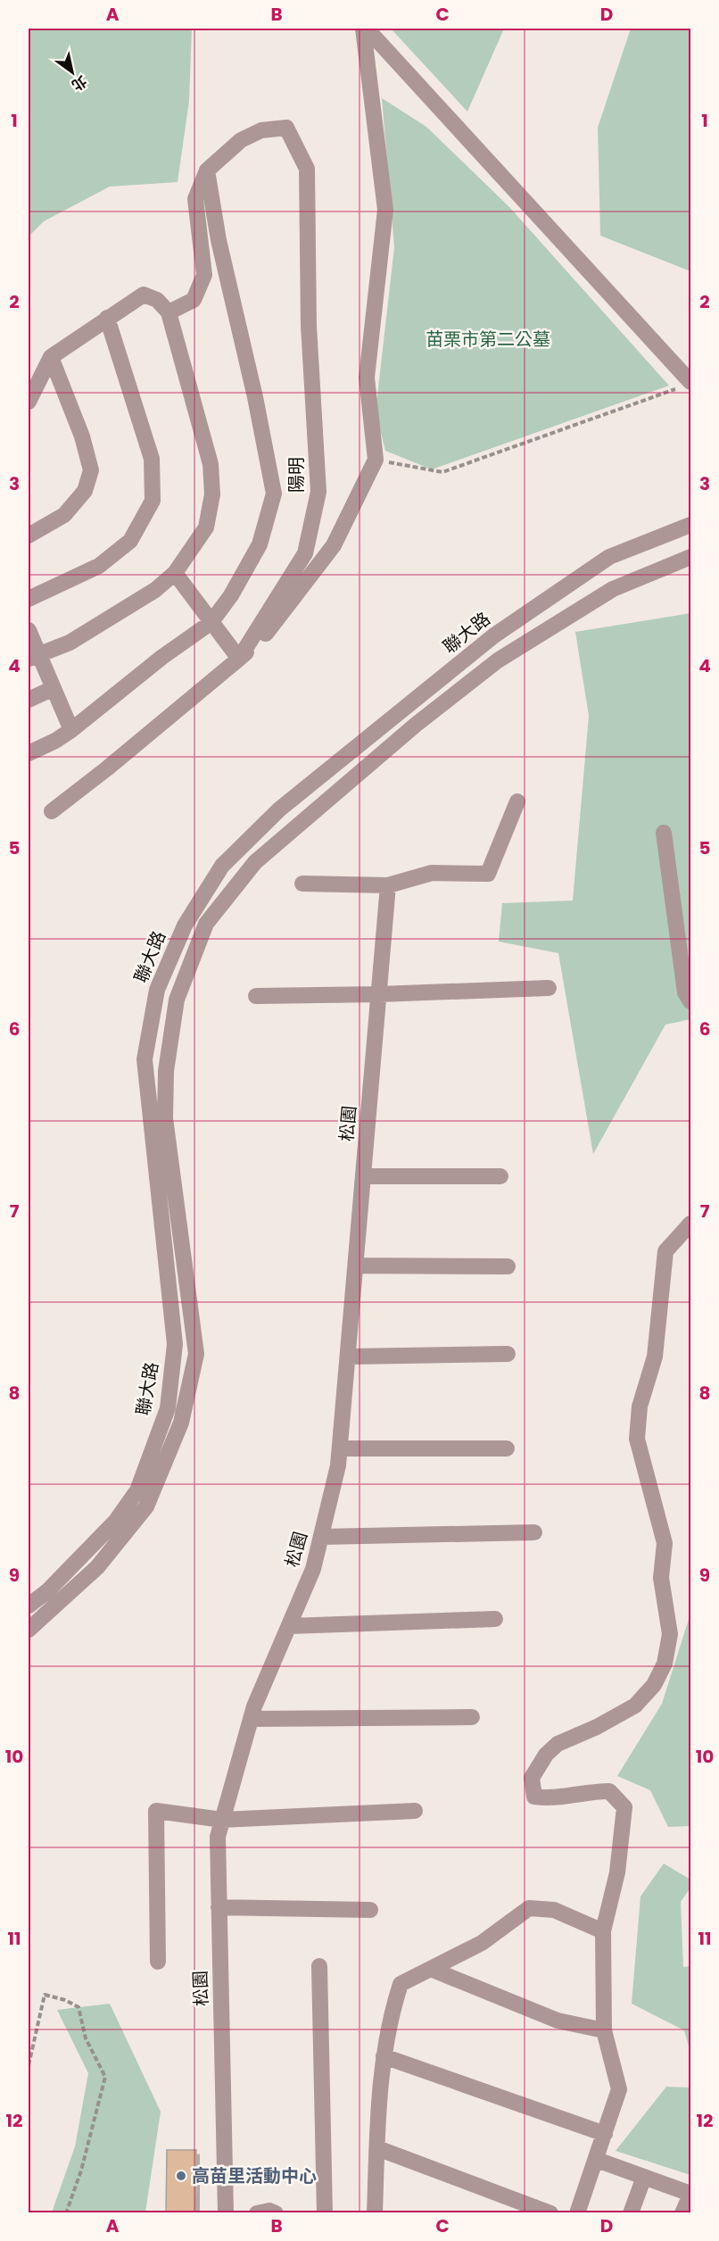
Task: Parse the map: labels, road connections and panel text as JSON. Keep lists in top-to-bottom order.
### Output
{
  "streets": {
    "street": ["陽明", "聯大路", "松園"]
  },
  "parks": ["苗栗市第二公墓"],
  "places": ["高苗里活動中心"],
  "north": "bottom right",
  "grid": {
    "columns": [
      "A",
      "B",
      "C",
      "D"
    ],
    "rows": [
      "1",
      "2",
      "3",
      "4",
      "5",
      "6",
      "7",
      "8",
      "9",
      "10",
      "11",
      "12"
    ]
  }
}
